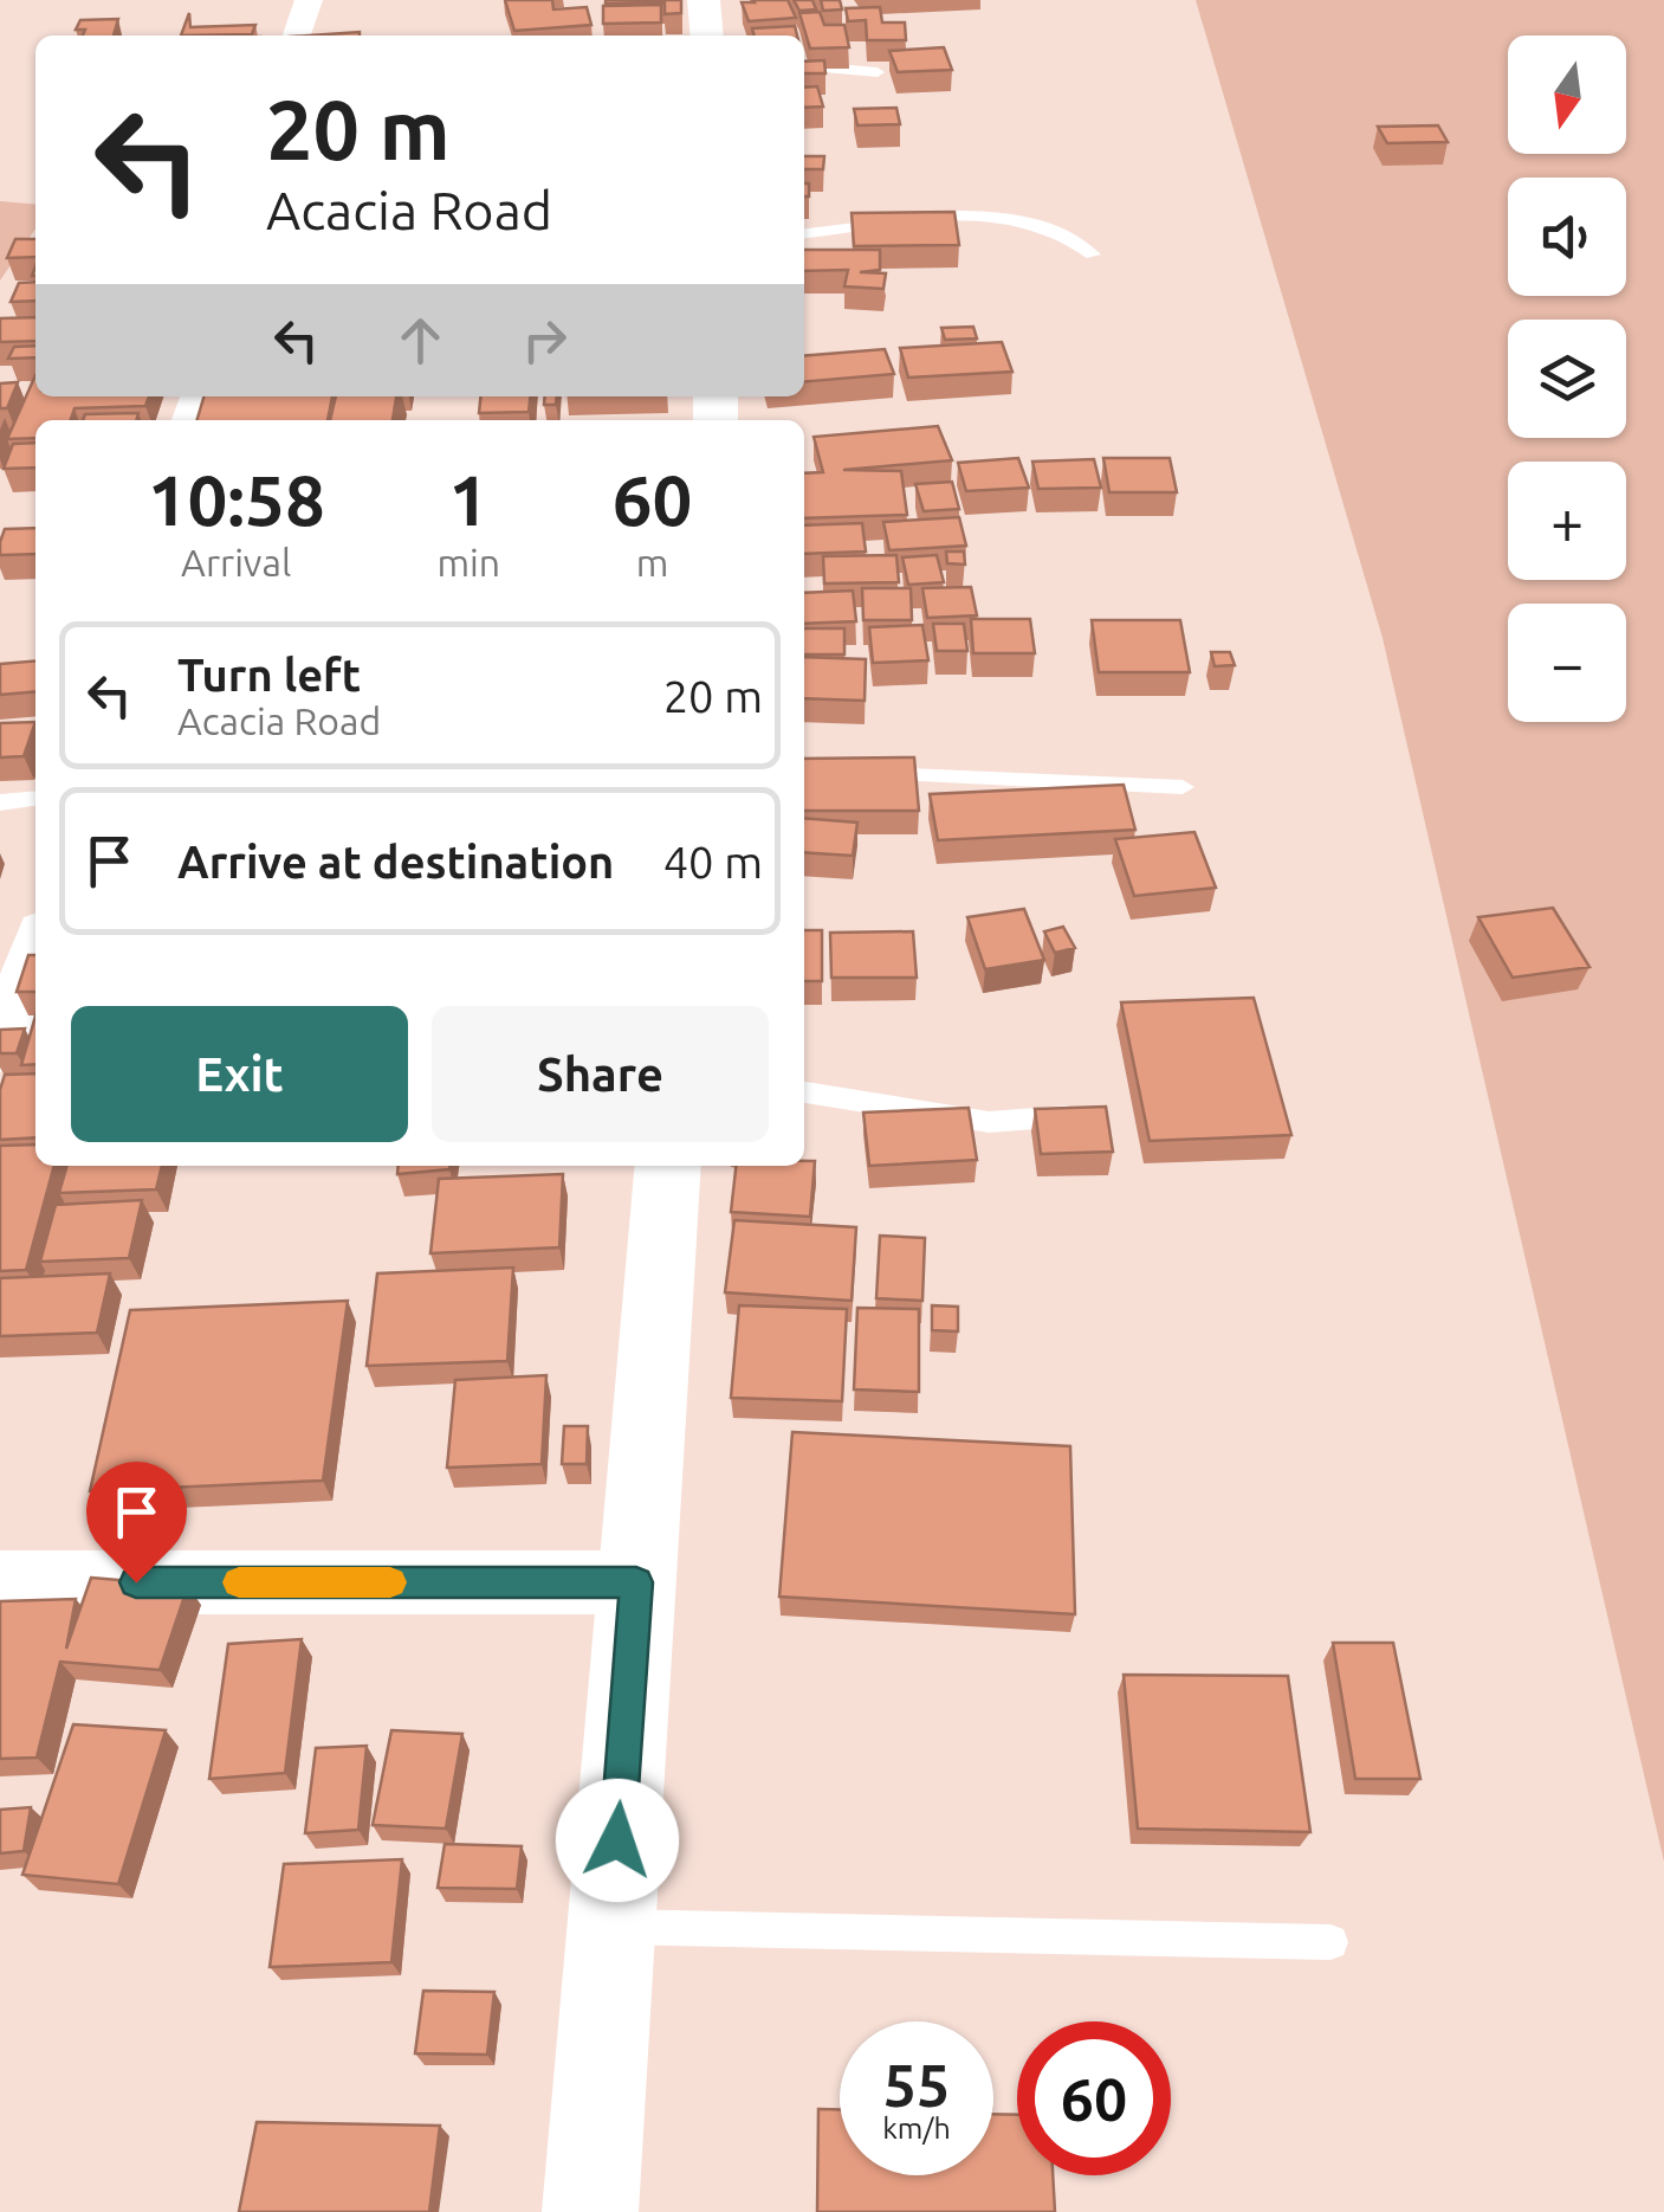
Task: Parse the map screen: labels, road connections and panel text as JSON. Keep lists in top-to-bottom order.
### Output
{
  "north": "bottom",
  "page": {
    "map_buttons": ["+", "−"],
    "turn": ["20 m", "Acacia Road"],
    "eta": [
      "10:58",
      "Arrival",
      "1",
      "min",
      "60",
      "m"
    ],
    "list": [
      {
        "name": "Turn left",
        "note": "Acacia Road",
        "value": "20 m"
      },
      {
        "name": "Arrive at destination",
        "value": "40 m"
      }
    ],
    "buttons": ["Exit", "Share"],
    "speed": "55 km/h",
    "limit": "60"
  }
}
